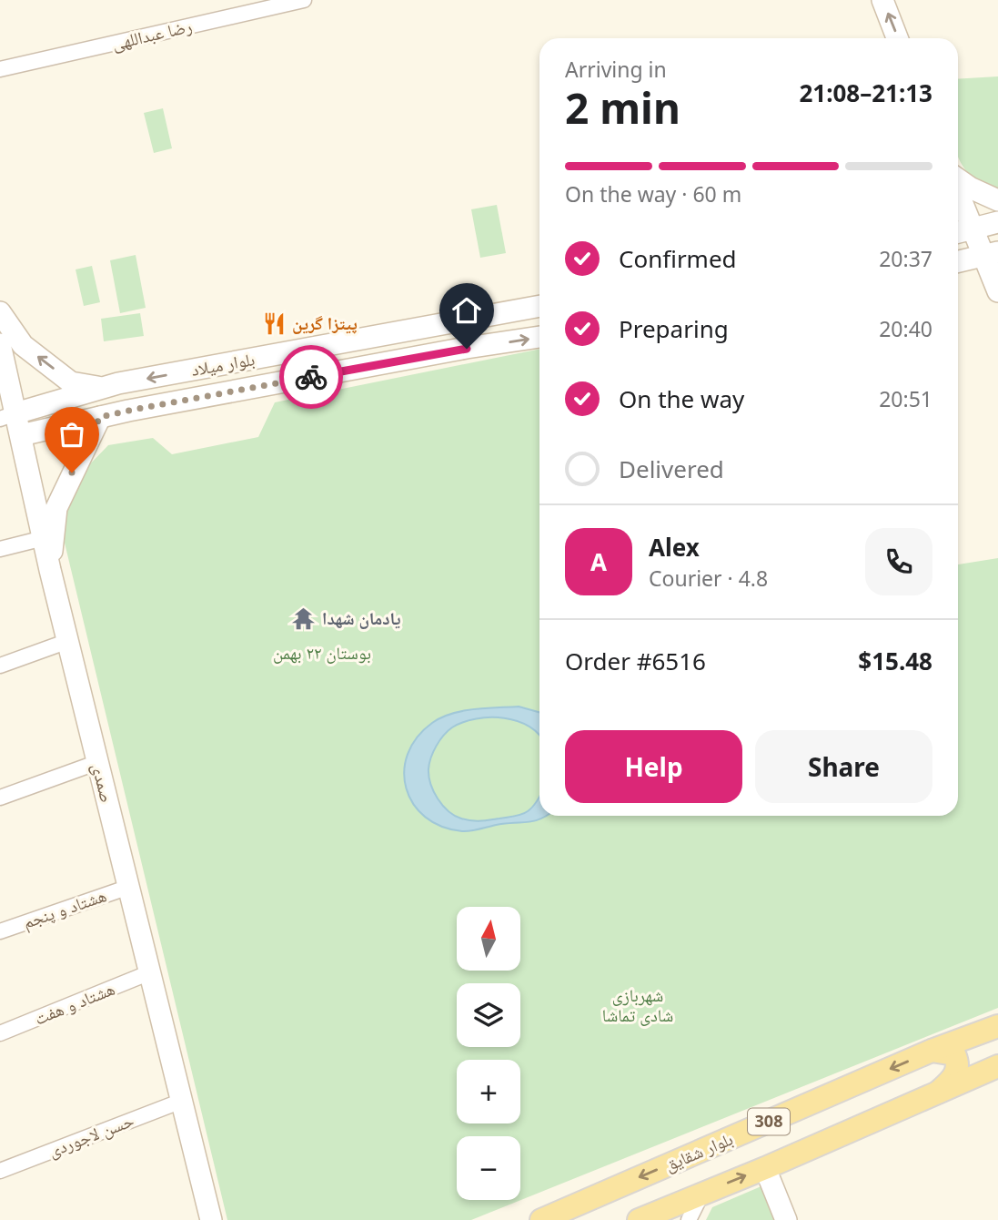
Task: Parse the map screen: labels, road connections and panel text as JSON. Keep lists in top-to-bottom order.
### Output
{
  "streets": {
    "main road": [
      "بلوار میلاد",
      "صمدی",
      "308",
      "بلوار شقایق"
    ],
    "street": [
      "رضا عبداللهی",
      "هشتاد و پنجم",
      "هشتاد و هفت",
      "حسن لاجوردی"
    ]
  },
  "crossings": [
    ["بلوار میلاد", "صمدی"],
    ["صمدی", "هشتاد و پنجم"],
    ["صمدی", "هشتاد و هفت"],
    ["صمدی", "حسن لاجوردی"]
  ],
  "parks": ["بوستان ۲۲ بهمن", "شهربازی شادی تماشا"],
  "places": {
    "restaurant": ["پیتزا گرین"],
    "temple": ["یادمان شهدا"]
  },
  "north": "top",
  "page": {
    "heading": ["2 min", "Arriving in", "21:08–21:13"],
    "panel": [
      "Alex",
      "Courier · 4.8",
      "Order #6516",
      "$15.48"
    ],
    "bar": "On the way · 60 m",
    "list": [
      ["Confirmed", "20:37"],
      ["Preparing", "20:40"],
      ["On the way", "20:51"],
      "Delivered"
    ],
    "round": "A",
    "buttons": ["Help", "Share"],
    "map_buttons": ["+", "−"]
  }
}
